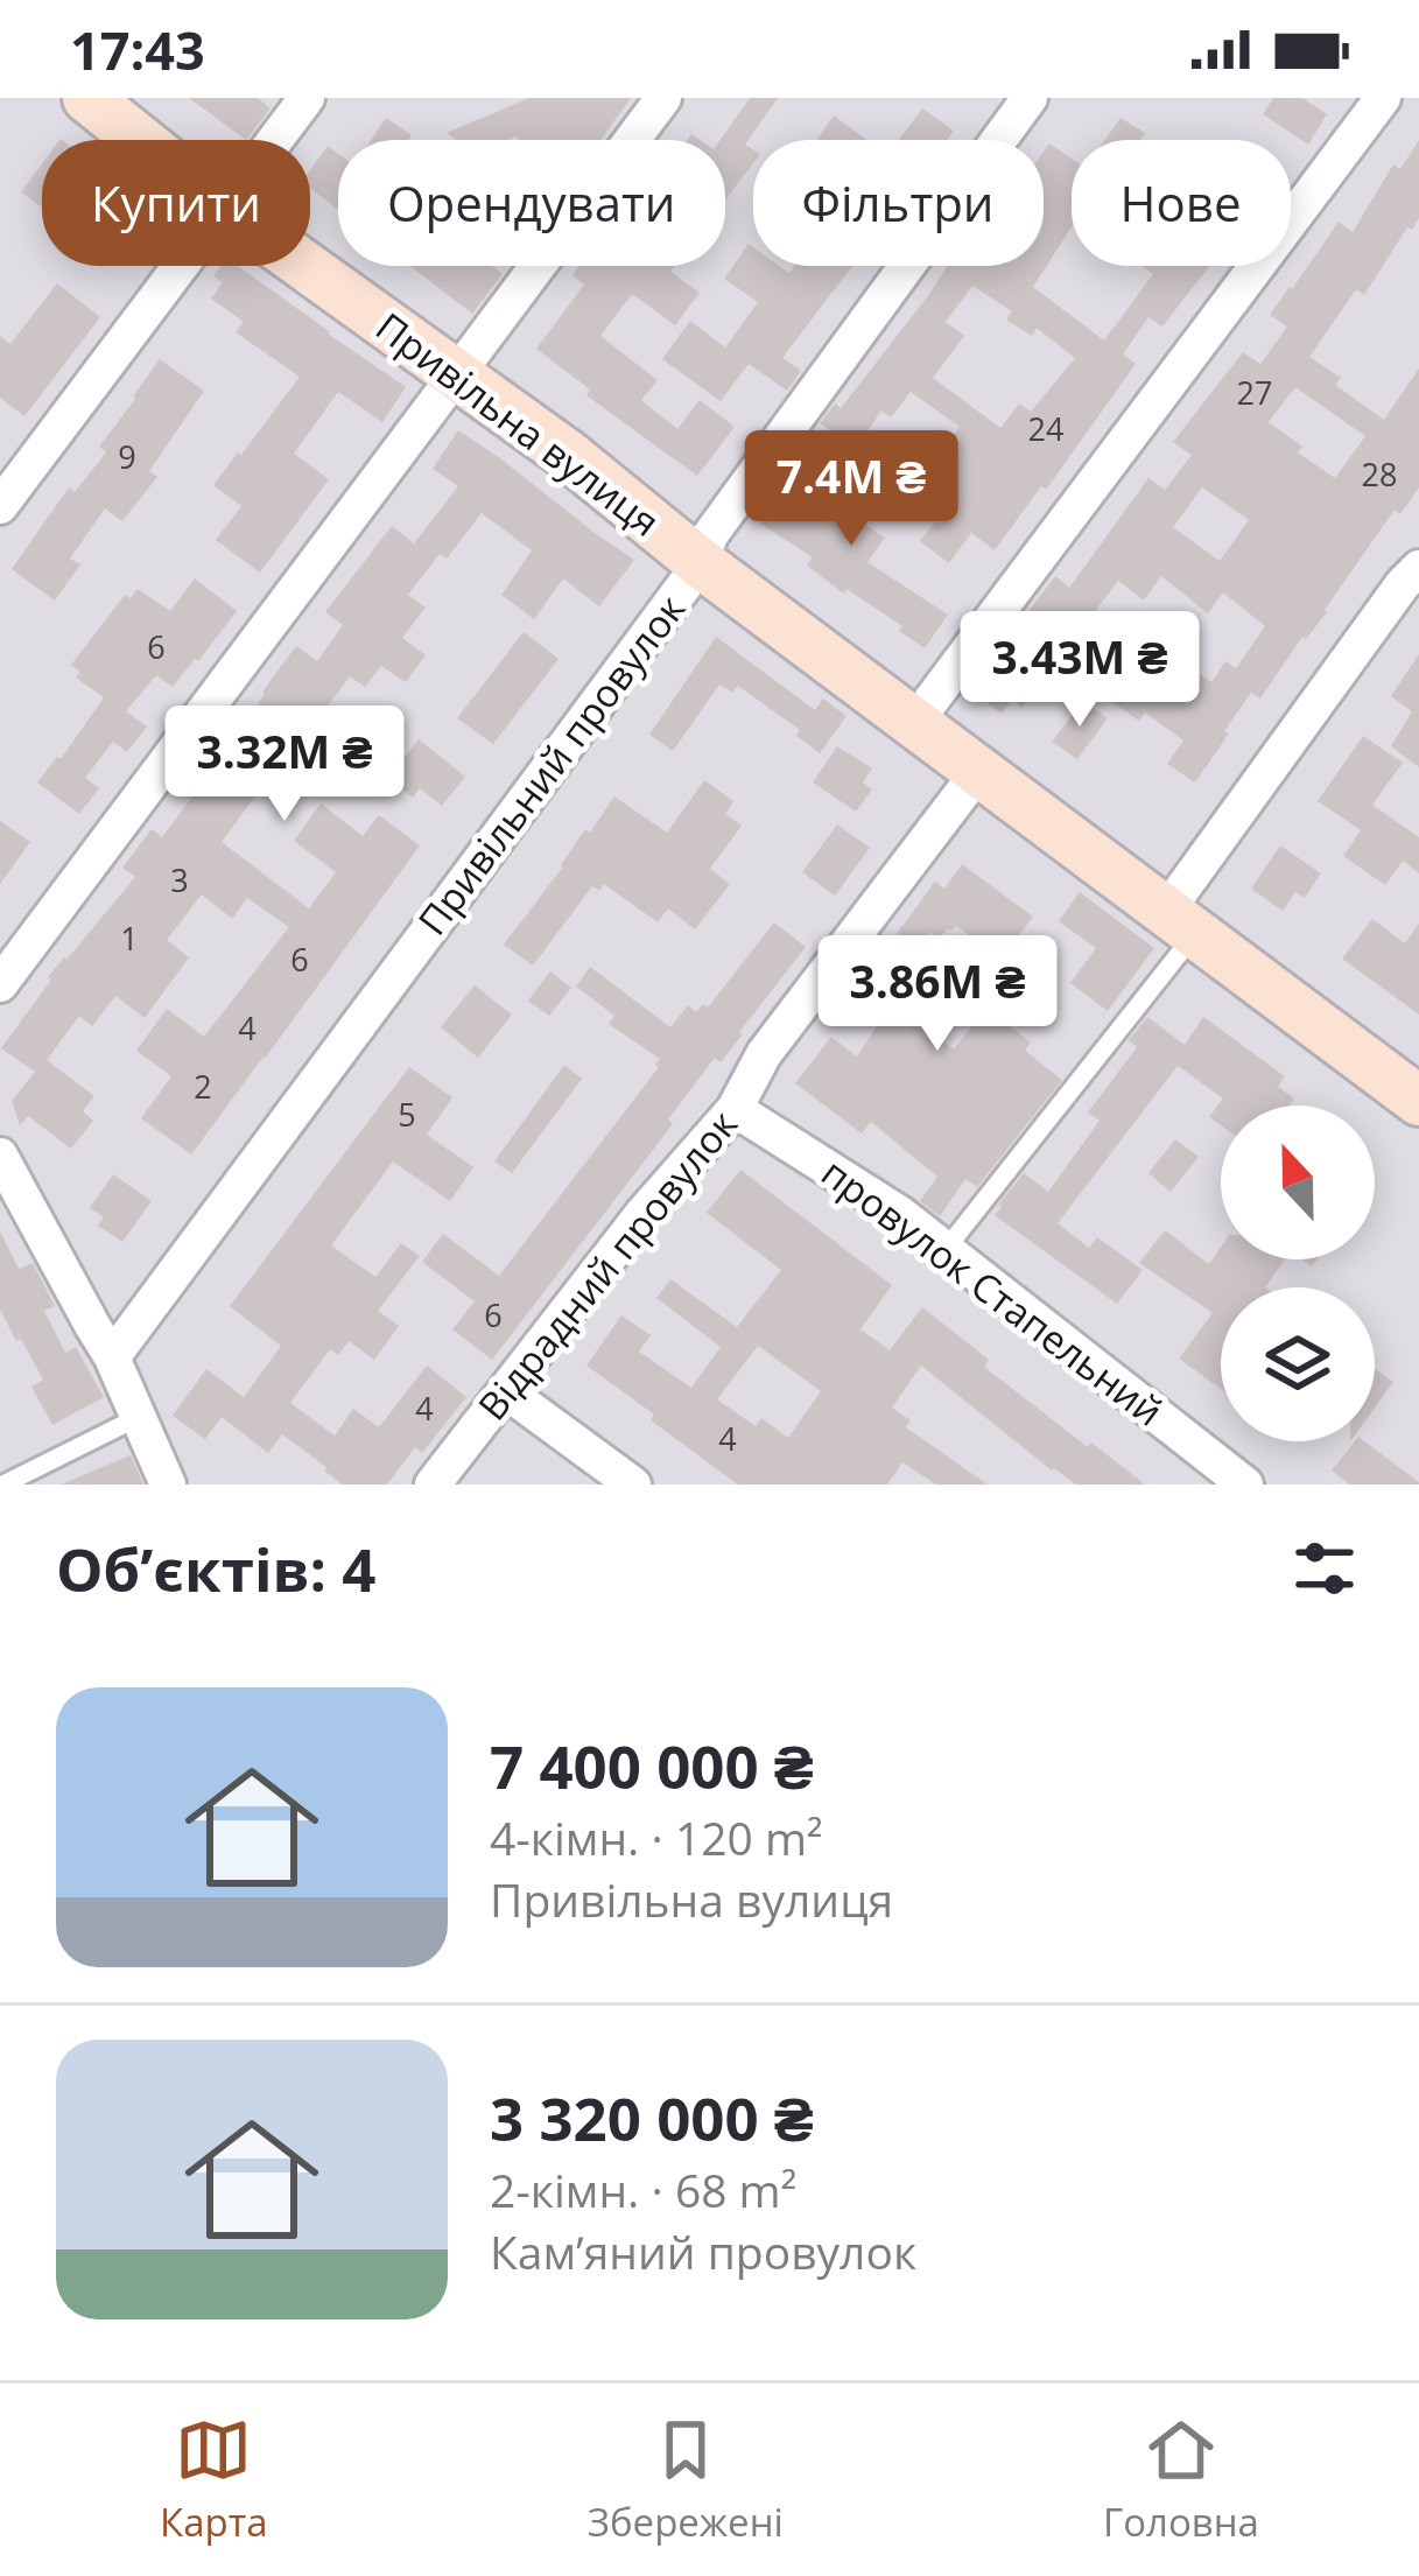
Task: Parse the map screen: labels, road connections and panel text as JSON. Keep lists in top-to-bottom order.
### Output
{
  "streets": {
    "street": [
      "Привільна вулиця",
      "Привільний провулок",
      "Відрадний провулок",
      "провулок Стапельний"
    ]
  },
  "crossings": [
    ["Привільна вулиця", "Привільний провулок"],
    ["Привільна вулиця", "Відрадний провулок"],
    ["Відрадний провулок", "провулок Стапельний"]
  ],
  "house_numbers": [
    "27",
    "24",
    "9",
    "28",
    "6",
    "3",
    "1",
    "6",
    "4",
    "2",
    "5",
    "6",
    "4",
    "4"
  ],
  "north": "top",
  "page": {
    "status": "17:43",
    "chip": [
      "Купити",
      "Орендувати",
      "Фільтри",
      "Нове"
    ],
    "price": [
      "7.4M ₴",
      "3.43M ₴",
      "3.32M ₴",
      "3.86M ₴"
    ],
    "heading": "Об’єктів: 4",
    "list": [
      {
        "name": "7 400 000 ₴",
        "note": "4-кімн. · 120 m² · Привільна вулиця"
      },
      {
        "name": "3 320 000 ₴",
        "note": "2-кімн. · 68 m² · Камʼяний провулок"
      }
    ],
    "tabs": ["Карта", "Збережені", "Головна"]
  }
}
